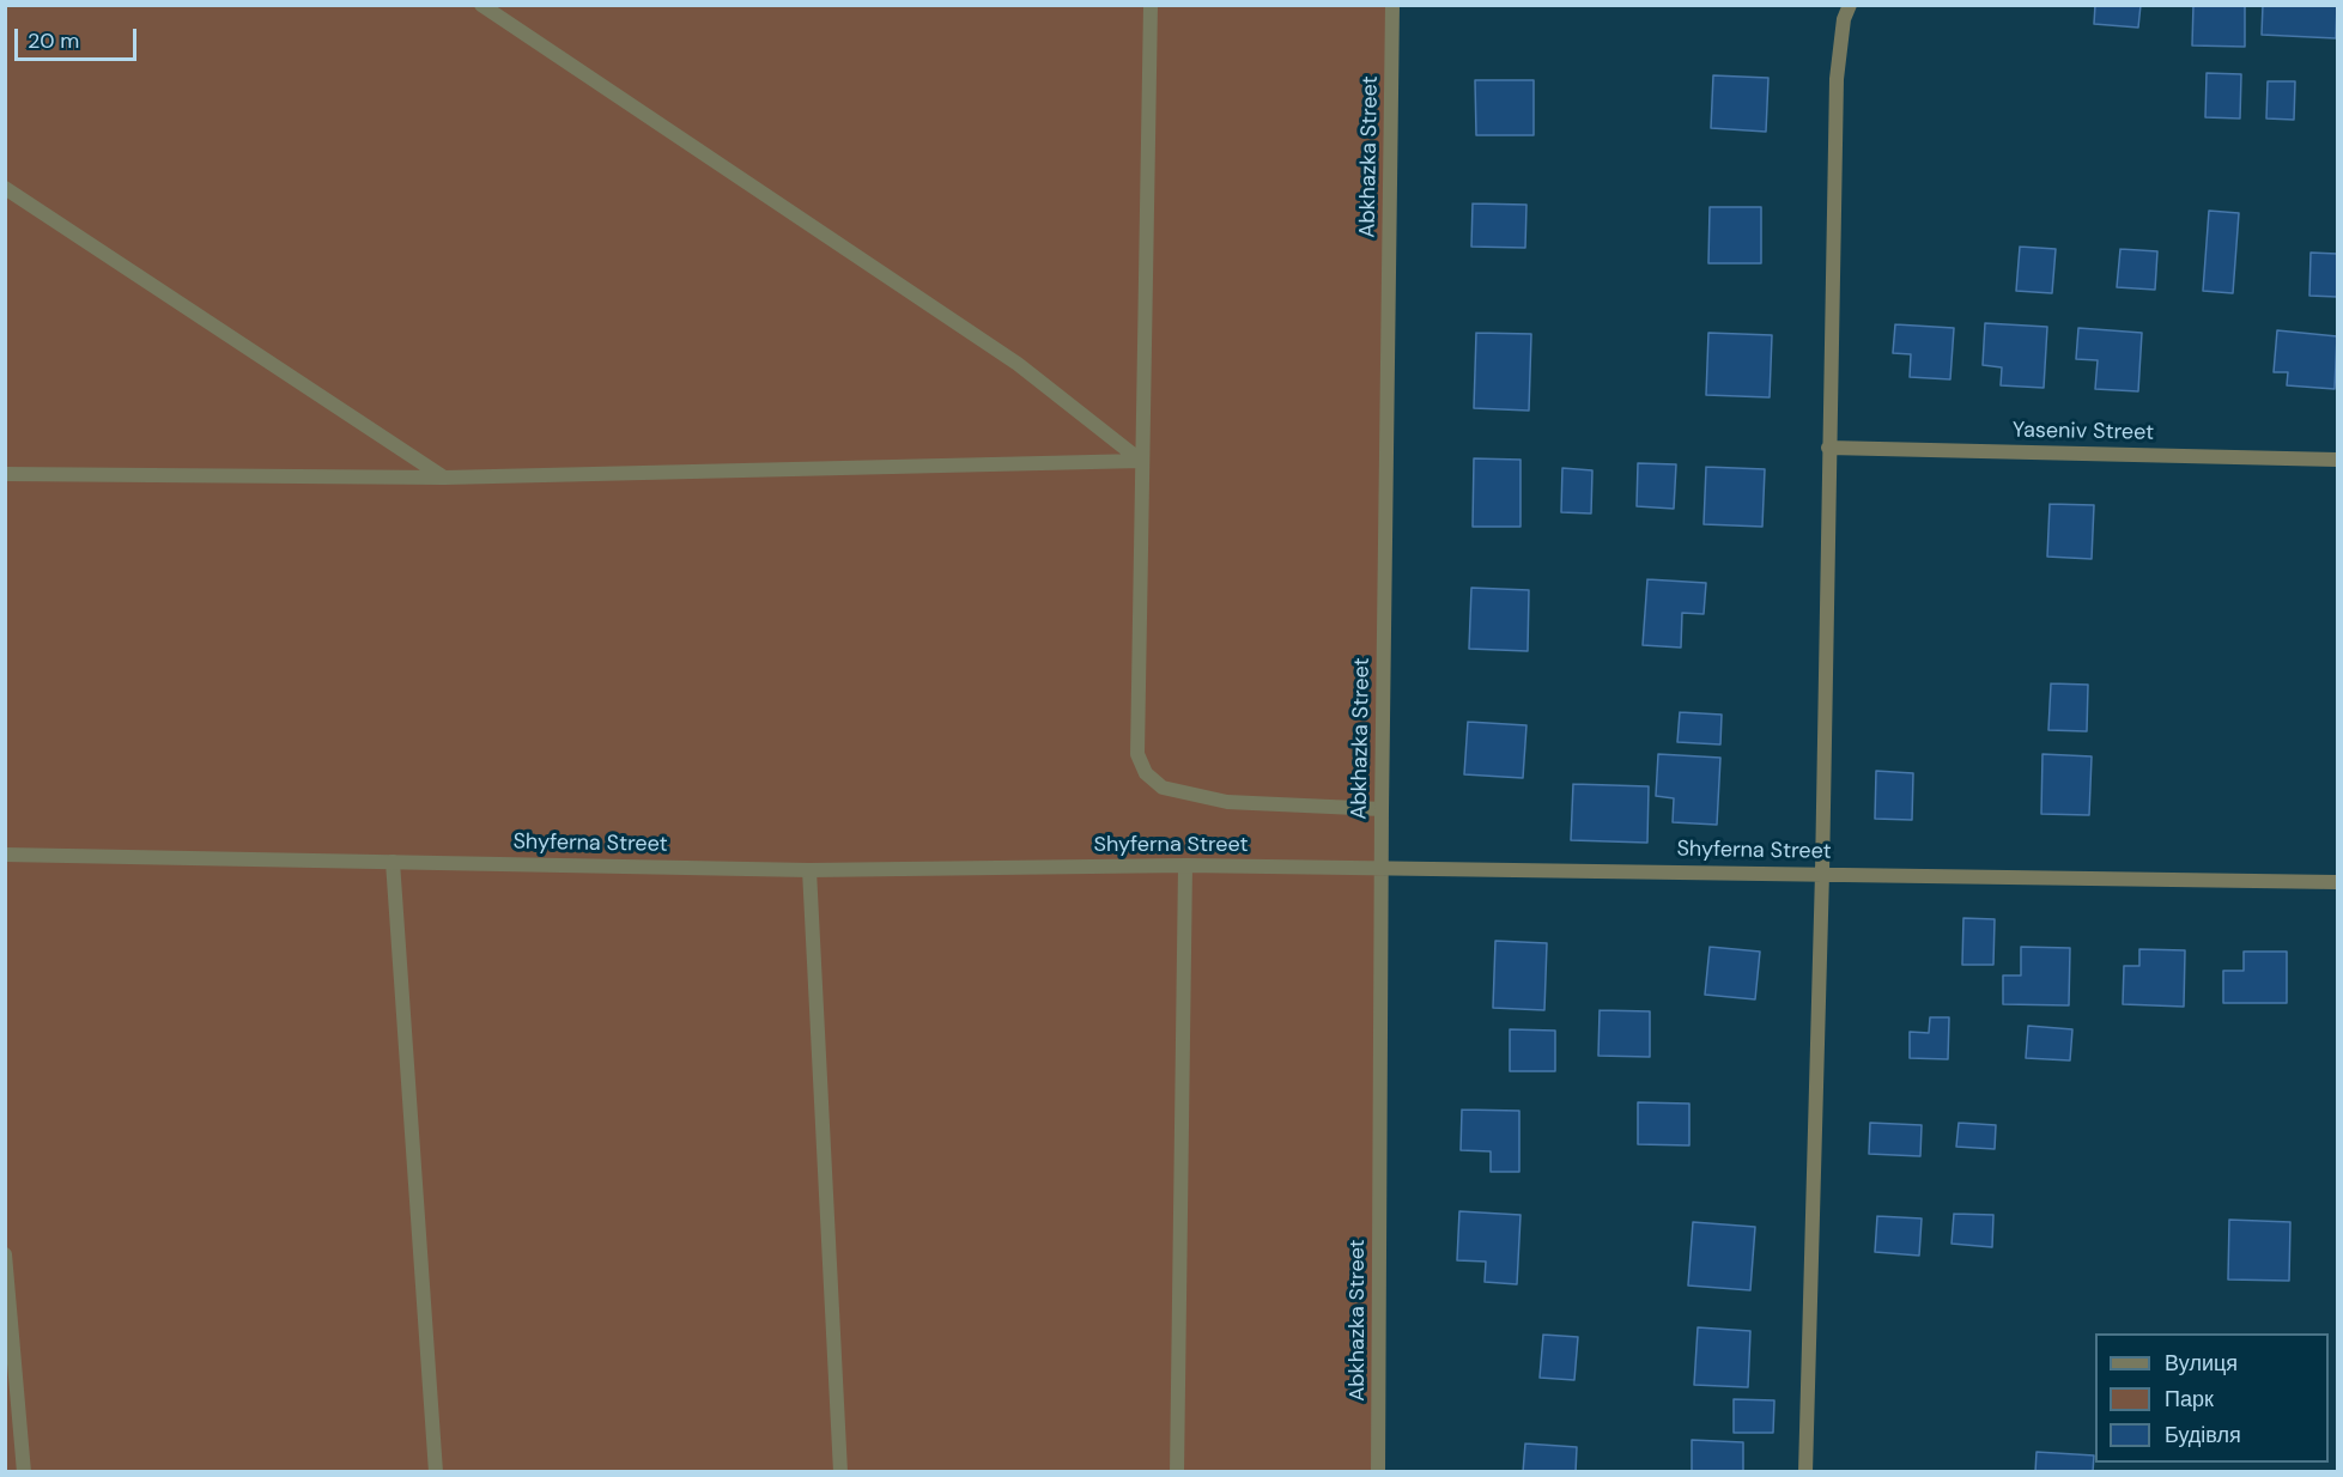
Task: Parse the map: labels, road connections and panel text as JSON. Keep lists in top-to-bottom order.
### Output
{
  "streets": {
    "street": ["Abkhazka Street", "Yaseniv Street", "Shyferna Street"]
  },
  "crossings": [
    ["Abkhazka Street", "Shyferna Street"]
  ],
  "legend": ["Вулиця", "Парк", "Будівля"],
  "scale_bar": "20 m"
}
